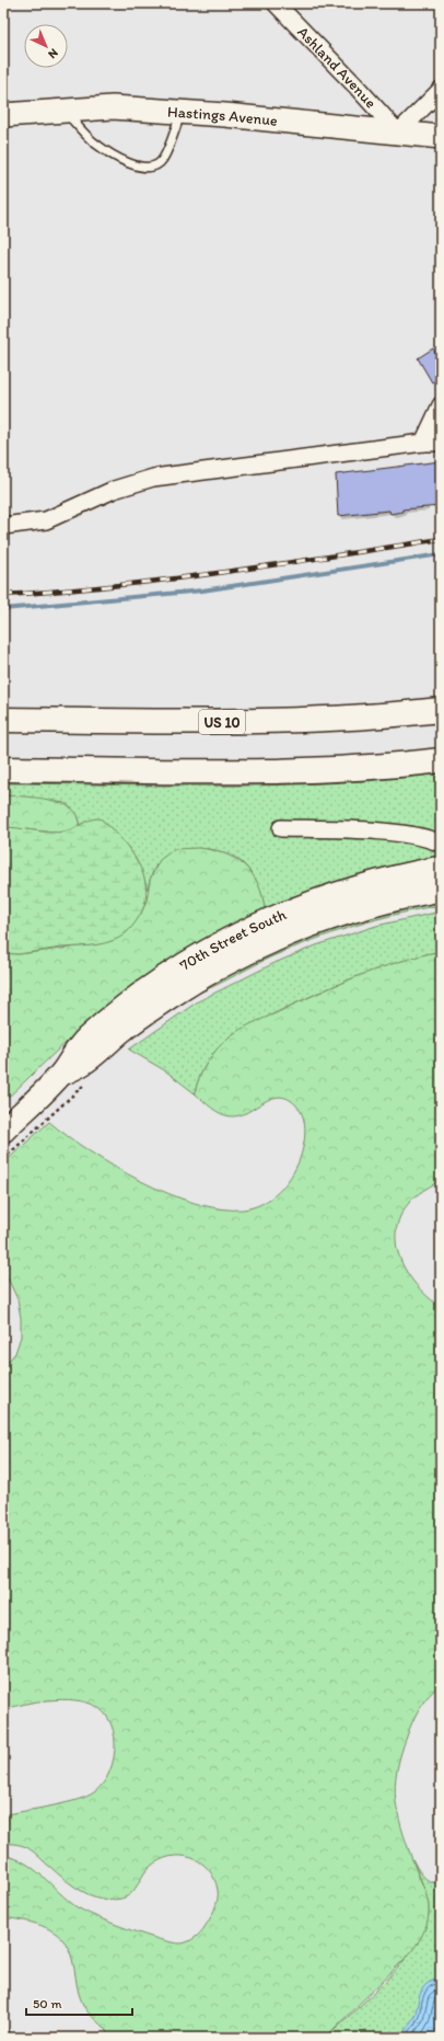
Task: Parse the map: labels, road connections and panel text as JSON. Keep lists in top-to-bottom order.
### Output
{
  "streets": {
    "highway": ["US 10"],
    "main road": ["Hastings Avenue", "70th Street South"],
    "street": ["Ashland Avenue"]
  },
  "crossings": [
    ["Ashland Avenue", "Hastings Avenue"]
  ],
  "scale_bar": "50 m",
  "north": "bottom right"
}
